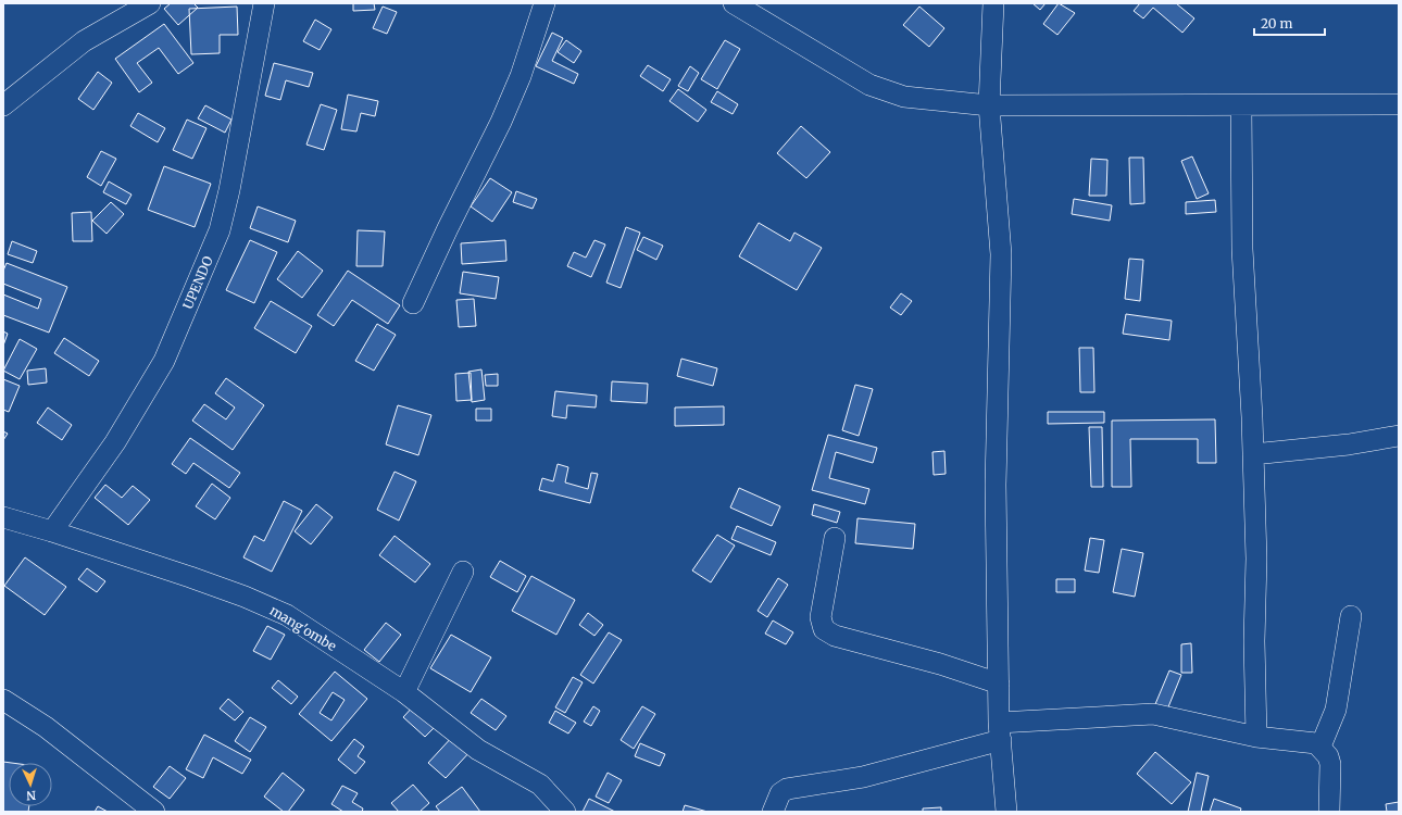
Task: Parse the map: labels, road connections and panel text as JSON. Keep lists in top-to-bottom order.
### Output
{
  "streets": {
    "street": ["UPENDO", "mang'ombe"]
  },
  "crossings": [
    ["UPENDO", "mang'ombe"]
  ],
  "scale_bar": "20 m",
  "north": "bottom"
}
